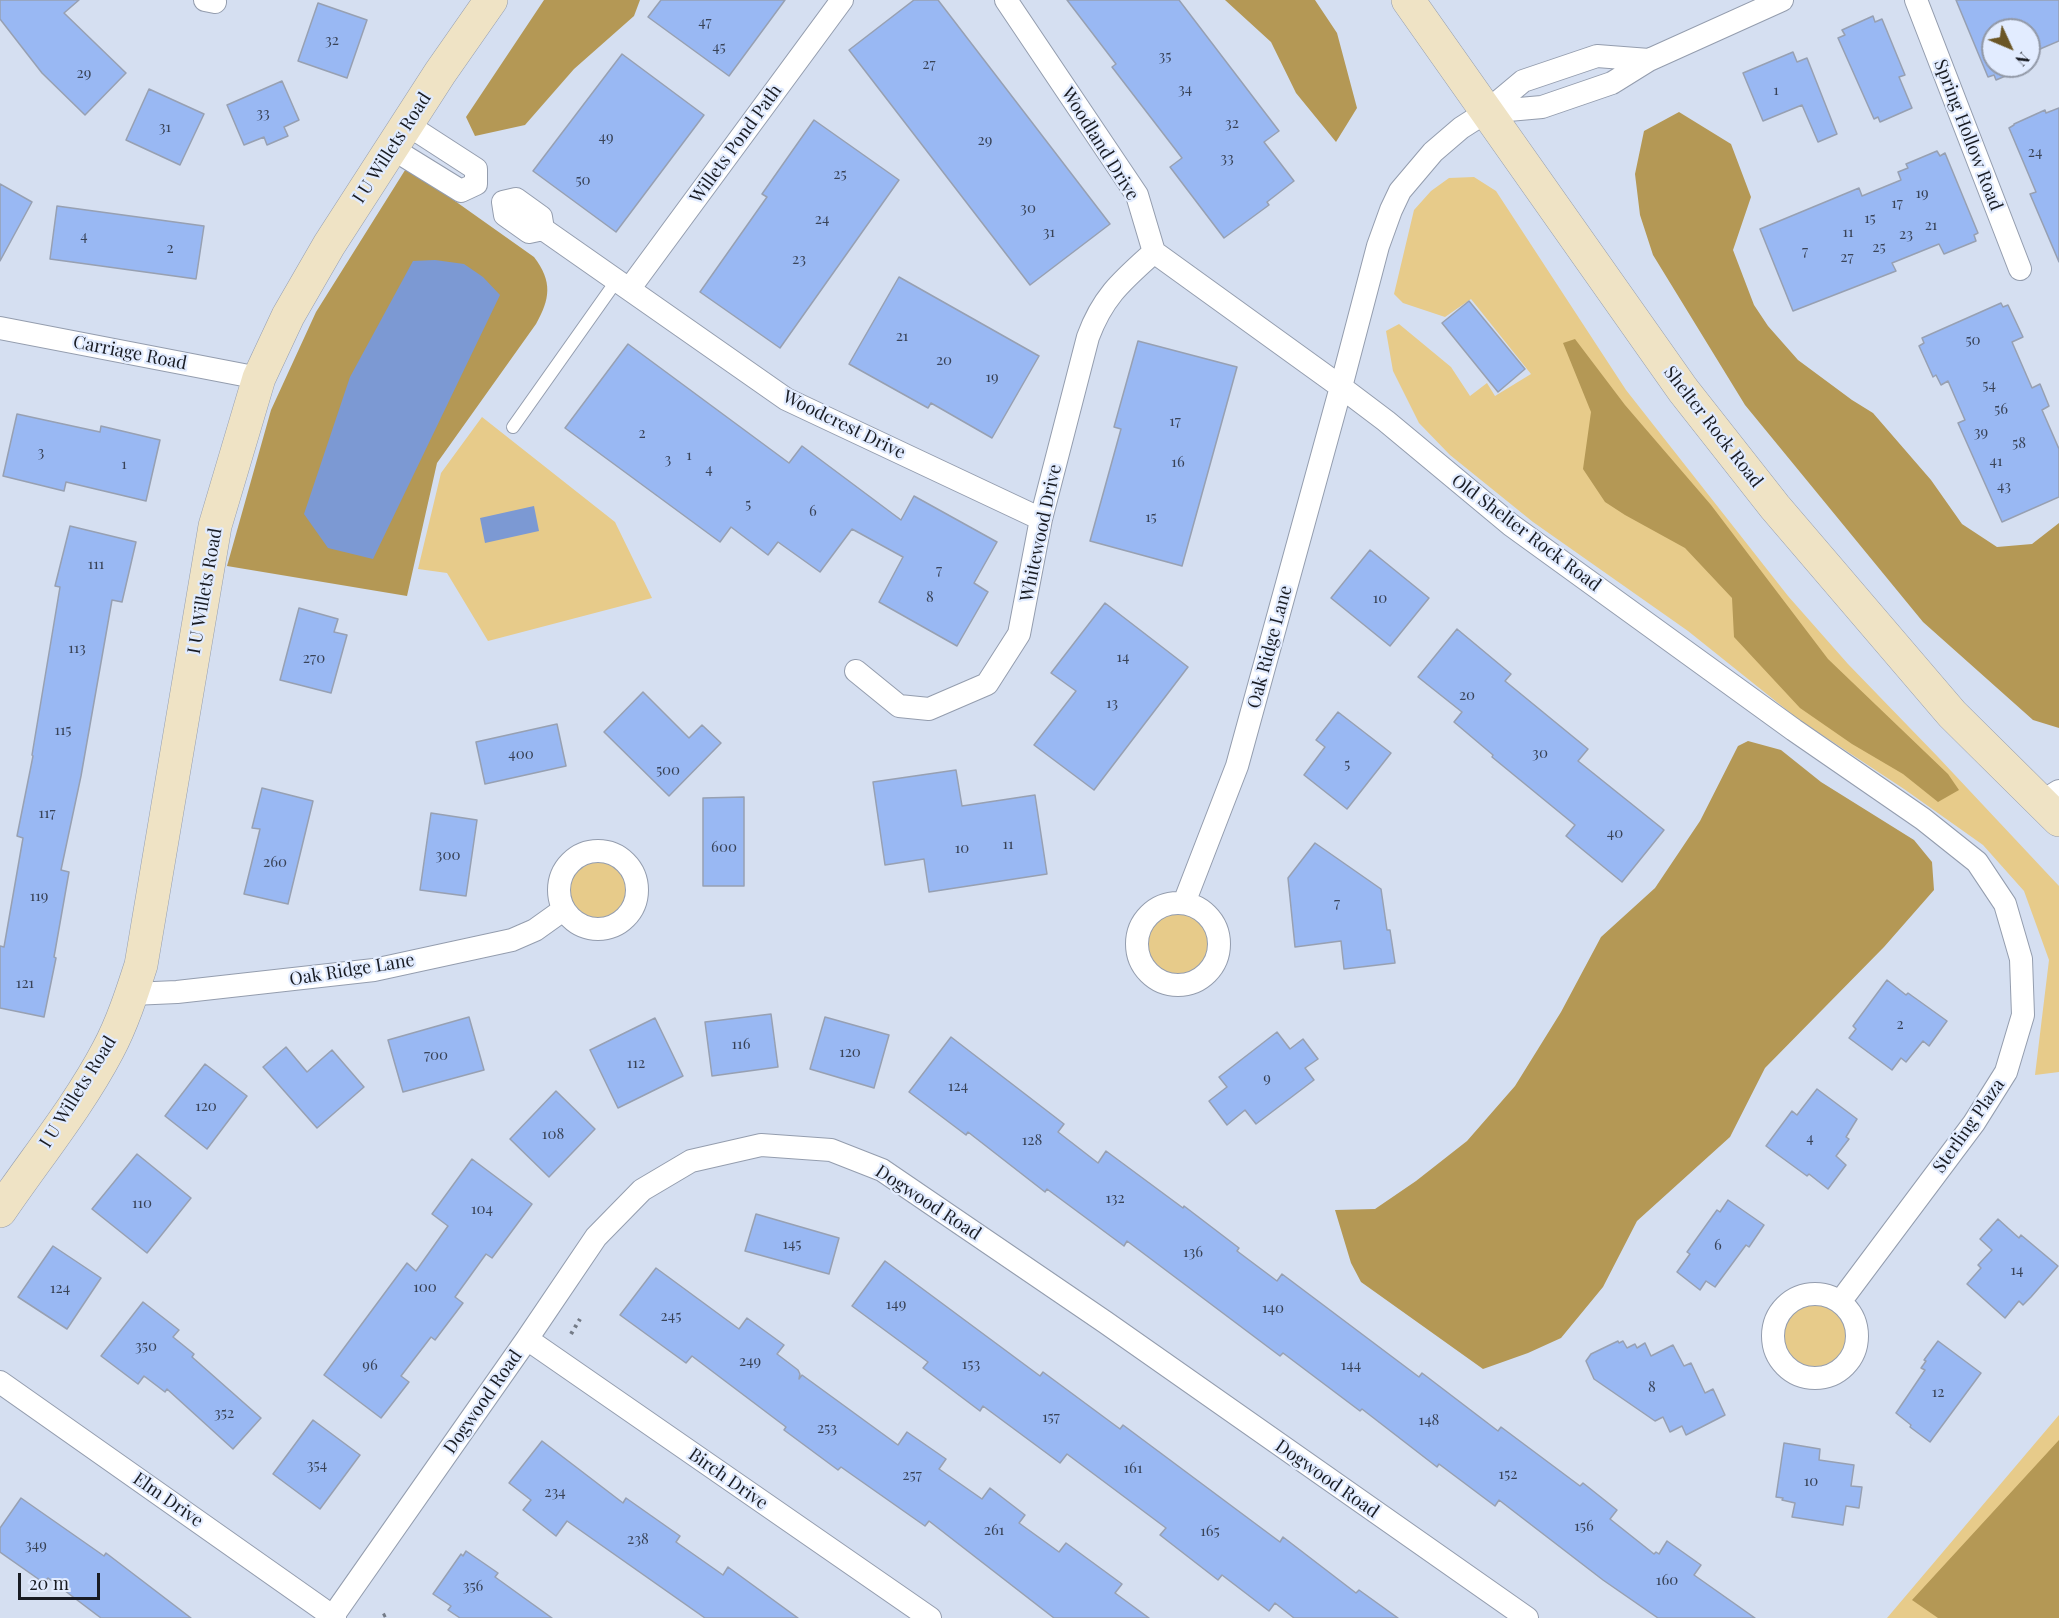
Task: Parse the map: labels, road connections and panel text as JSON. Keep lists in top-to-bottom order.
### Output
{
  "streets": {
    "main road": ["I U Willets Road", "Shelter Rock Road"],
    "street": [
      "Spring Hollow Road",
      "Willets Pond Path",
      "Woodland Drive",
      "Carriage Road",
      "Woodcrest Drive",
      "Whitewood Drive",
      "Old Shelter Rock Road",
      "Oak Ridge Lane",
      "Sterling Plaza",
      "Dogwood Road",
      "Birch Drive",
      "Elm Drive"
    ]
  },
  "crossings": [
    ["Willets Pond Path", "Woodcrest Drive"],
    ["Woodland Drive", "Whitewood Drive"],
    ["I U Willets Road", "Carriage Road"],
    ["I U Willets Road", "Woodcrest Drive"],
    ["I U Willets Road", "Oak Ridge Lane"],
    ["Woodcrest Drive", "Whitewood Drive"],
    ["Old Shelter Rock Road", "Oak Ridge Lane"],
    ["Old Shelter Rock Road", "Sterling Plaza"],
    ["Dogwood Road", "Birch Drive"],
    ["Dogwood Road", "Elm Drive"]
  ],
  "house_numbers": [
    "47",
    "32",
    "45",
    "35",
    "27",
    "29",
    "34",
    "1",
    "33",
    "32",
    "31",
    "49",
    "29",
    "24",
    "33",
    "25",
    "50",
    "19",
    "17",
    "30",
    "15",
    "24",
    "21",
    "31",
    "11",
    "23",
    "4",
    "25",
    "2",
    "7",
    "27",
    "23",
    "21",
    "50",
    "20",
    "19",
    "54",
    "56",
    "17",
    "39",
    "2",
    "58",
    "3",
    "1",
    "3",
    "41",
    "16",
    "1",
    "4",
    "43",
    "5",
    "6",
    "15",
    "111",
    "7",
    "8",
    "10",
    "113",
    "14",
    "270",
    "20",
    "13",
    "115",
    "30",
    "400",
    "5",
    "500",
    "117",
    "40",
    "11",
    "600",
    "10",
    "300",
    "260",
    "119",
    "7",
    "121",
    "2",
    "116",
    "120",
    "700",
    "112",
    "9",
    "124",
    "120",
    "108",
    "4",
    "128",
    "132",
    "110",
    "104",
    "145",
    "6",
    "136",
    "14",
    "100",
    "124",
    "149",
    "140",
    "245",
    "350",
    "249",
    "153",
    "96",
    "144",
    "8",
    "12",
    "352",
    "157",
    "148",
    "253",
    "354",
    "161",
    "152",
    "257",
    "10",
    "234",
    "156",
    "261",
    "165",
    "238",
    "349",
    "160",
    "356"
  ],
  "scale_bar": "20 m",
  "north": "bottom right"
}
